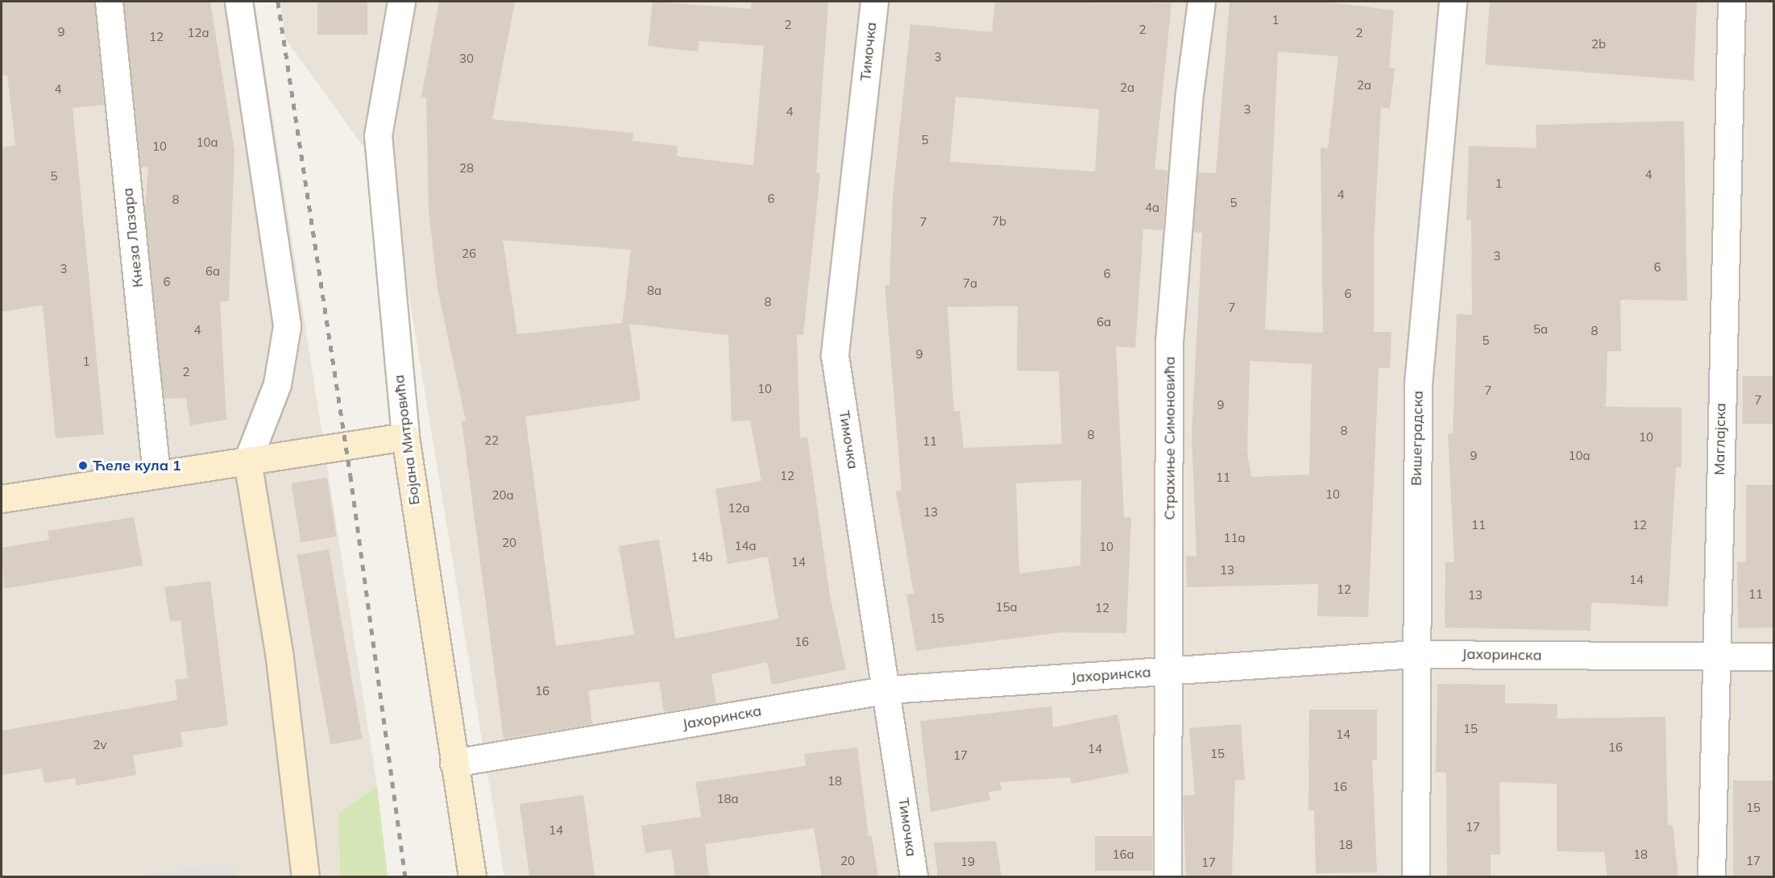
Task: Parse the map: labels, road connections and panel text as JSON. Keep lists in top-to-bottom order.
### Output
{
  "streets": {
    "street": [
      "Тимочка",
      "Кнеза Лазара",
      "Страхиње Симоновића",
      "Вишеградска",
      "Маглајска",
      "Бојана Митровића",
      "Јахоринска"
    ]
  },
  "crossings": [
    ["Тимочка", "Јахоринска"],
    ["Страхиње Симоновића", "Јахоринска"],
    ["Вишеградска", "Јахоринска"],
    ["Маглајска", "Јахоринска"],
    ["Бојана Митровића", "Јахоринска"]
  ],
  "places": ["Ћеле кула 1"],
  "house_numbers": [
    "1",
    "2",
    "2",
    "9",
    "12a",
    "2",
    "12",
    "2b",
    "3",
    "30",
    "2a",
    "2a",
    "4",
    "3",
    "4",
    "5",
    "10a",
    "10",
    "28",
    "4",
    "5",
    "1",
    "4",
    "6",
    "8",
    "5",
    "4a",
    "7b",
    "7",
    "26",
    "3",
    "6",
    "3",
    "6a",
    "6",
    "6",
    "7a",
    "8a",
    "6",
    "8",
    "7",
    "6a",
    "5a",
    "4",
    "8",
    "5",
    "9",
    "1",
    "2",
    "10",
    "7",
    "7",
    "9",
    "8",
    "8",
    "10",
    "22",
    "11",
    "9",
    "10a",
    "12",
    "11",
    "10",
    "20a",
    "12a",
    "13",
    "11",
    "12",
    "11a",
    "20",
    "14a",
    "10",
    "14b",
    "14",
    "13",
    "14",
    "12",
    "11",
    "13",
    "15a",
    "12",
    "15",
    "16",
    "16",
    "15",
    "14",
    "2v",
    "16",
    "14",
    "15",
    "17",
    "18",
    "16",
    "18a",
    "15",
    "17",
    "14",
    "18",
    "16a",
    "18",
    "20",
    "17",
    "19",
    "17"
  ]
}
